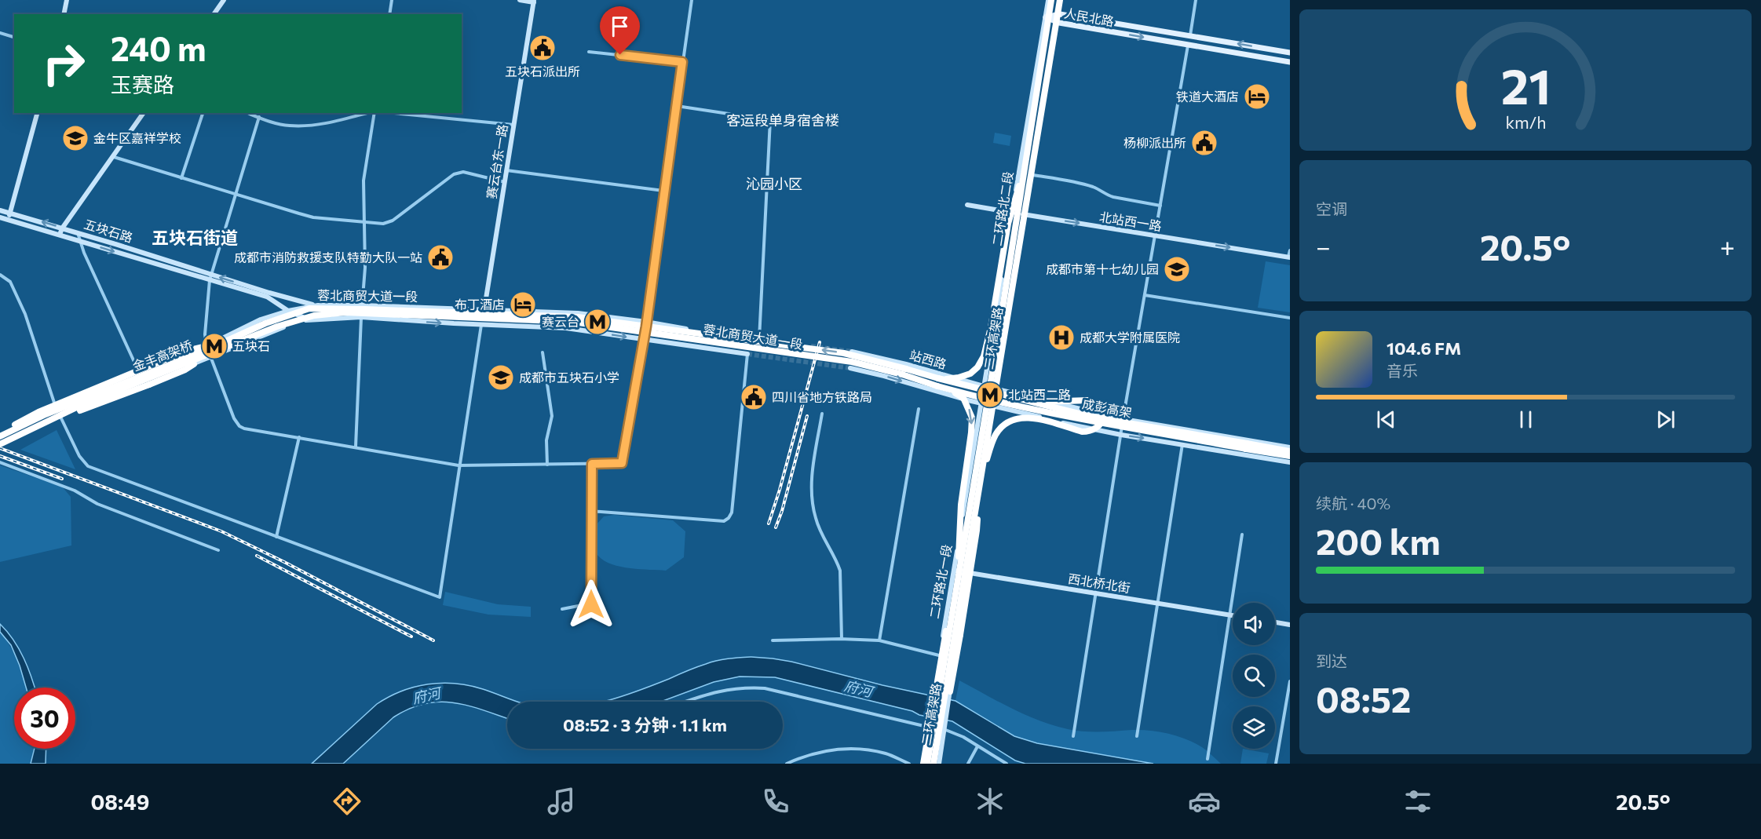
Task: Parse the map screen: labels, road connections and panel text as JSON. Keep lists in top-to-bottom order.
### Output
{
  "streets": {
    "highway": [
      "蓉北商贸大道一段",
      "二环高架路",
      "金丰高架桥",
      "成彭高架"
    ],
    "main road": [
      "人民北路",
      "赛云台东一路",
      "二环路北二段",
      "北站西一路",
      "五块石路",
      "站西路",
      "二环路北一段",
      "西北桥北街"
    ]
  },
  "crossings": [
    ["人民北路", "二环路北二段"],
    ["赛云台东一路", "蓉北商贸大道一段"],
    ["二环路北二段", "北站西一路"],
    ["二环路北二段", "二环高架路"],
    ["二环路北二段", "站西路"],
    ["二环路北二段", "二环路北一段"],
    ["五块石路", "蓉北商贸大道一段"],
    ["蓉北商贸大道一段", "金丰高架桥"],
    ["蓉北商贸大道一段", "成彭高架"],
    ["二环路北一段", "西北桥北街"]
  ],
  "one_way": ["北站西一路"],
  "districts": ["客运段单身宿舍楼", "沁园小区", "五块石街道"],
  "water": ["府河"],
  "places": {
    "public building": [
      "五块石派出所",
      "杨柳派出所",
      "成都市消防救援支队特勤大队一站",
      "四川省地方铁路局"
    ],
    "hotel": ["铁道大酒店", "布丁酒店"],
    "school or university": ["金牛区嘉祥学校", "成都市第十七幼儿园", "成都市五块石小学"],
    "metro station": ["赛云台", "五块石", "北站西二路"],
    "hospital": ["成都大学附属医院"]
  },
  "page": {
    "turn": ["240 m", "玉赛路"],
    "tile": [
      "空调",
      ["续航 · 40%", "200 km"],
      ["到达", "08:52"]
    ],
    "heat": ["−", "20.5°", "+"],
    "song": ["104.6 FM", "音乐"],
    "limit": "30",
    "trip": "08:52 · 3 分钟 · 1.1 km",
    "tabs": ["08:49", "20.5°"],
    "gauge": ["21", "km/h"]
  }
}
